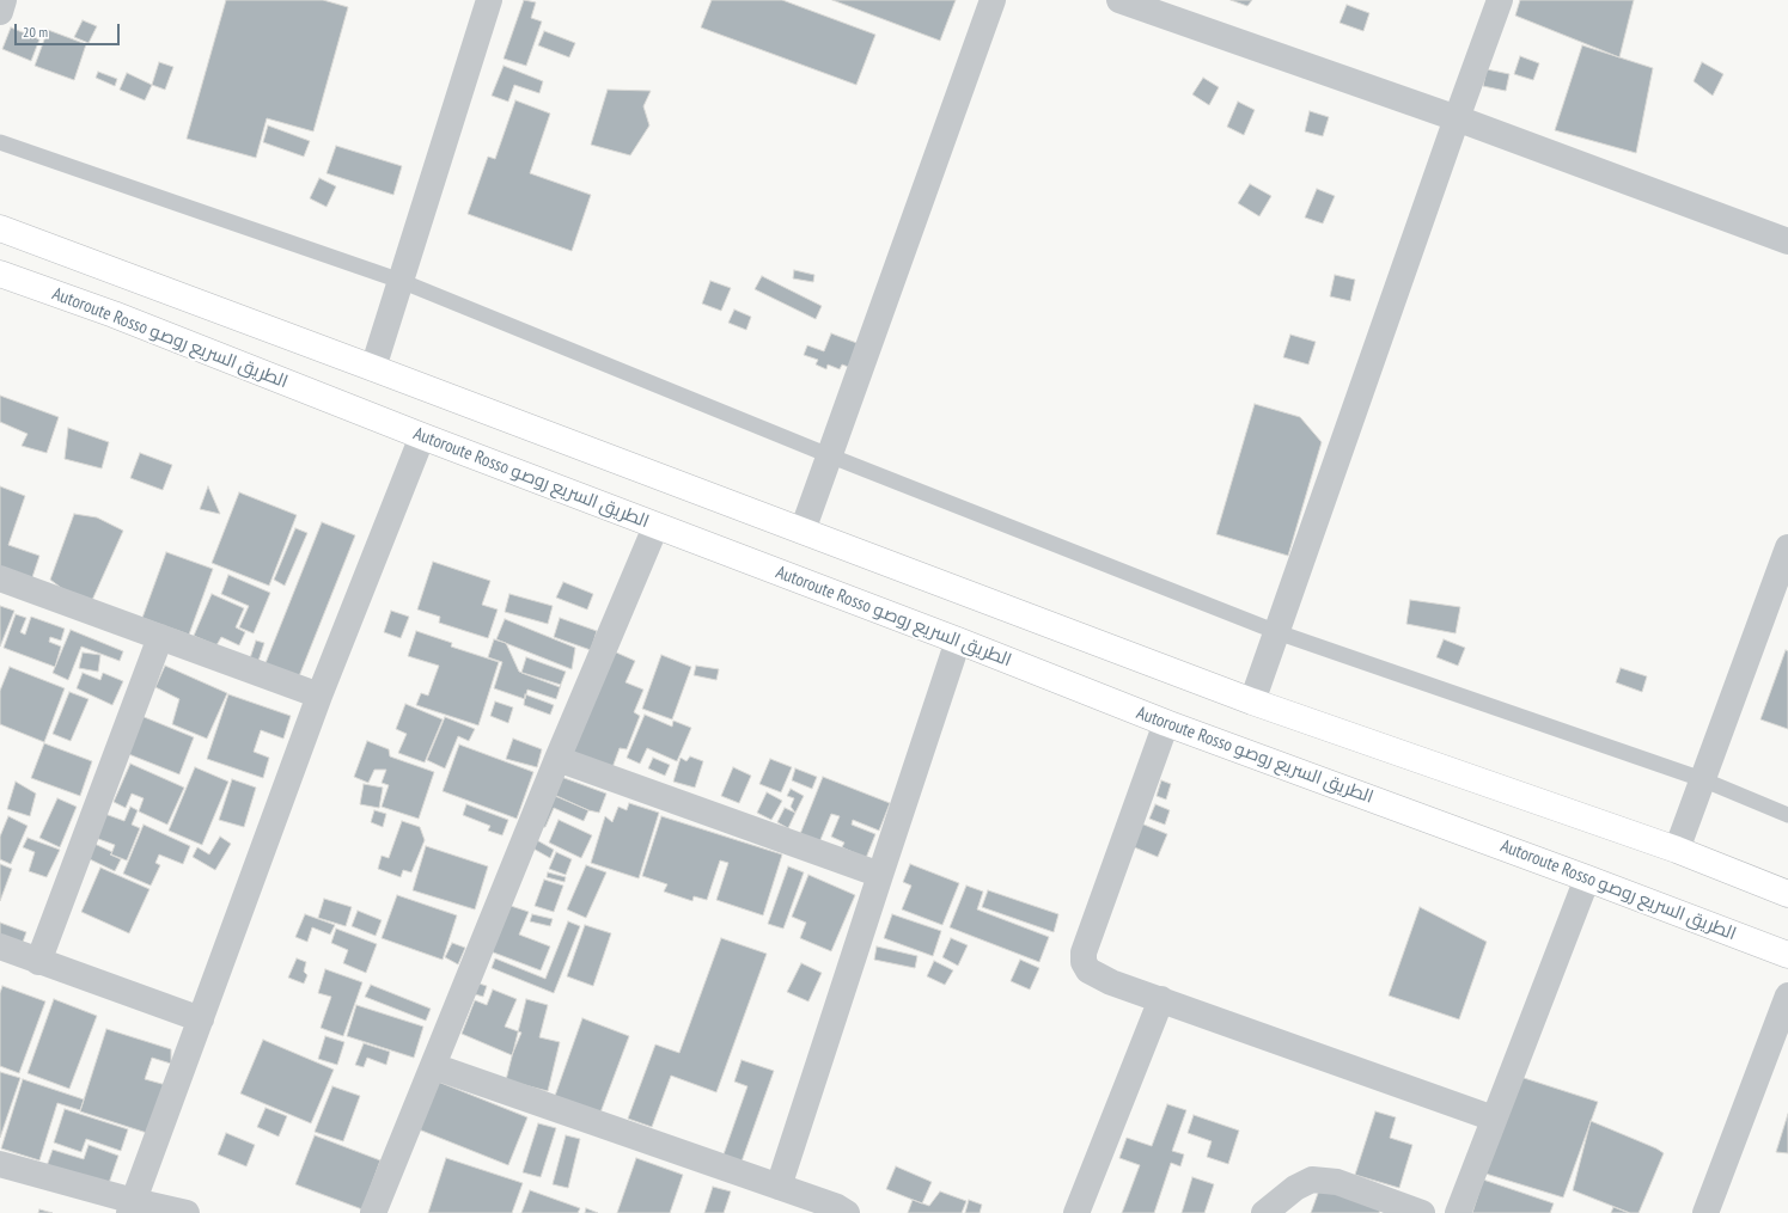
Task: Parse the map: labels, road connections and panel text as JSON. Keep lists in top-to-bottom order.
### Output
{
  "streets": {
    "highway": ["Autoroute Rosso الطريق السريع روصو"]
  },
  "scale_bar": "20 m"
}
